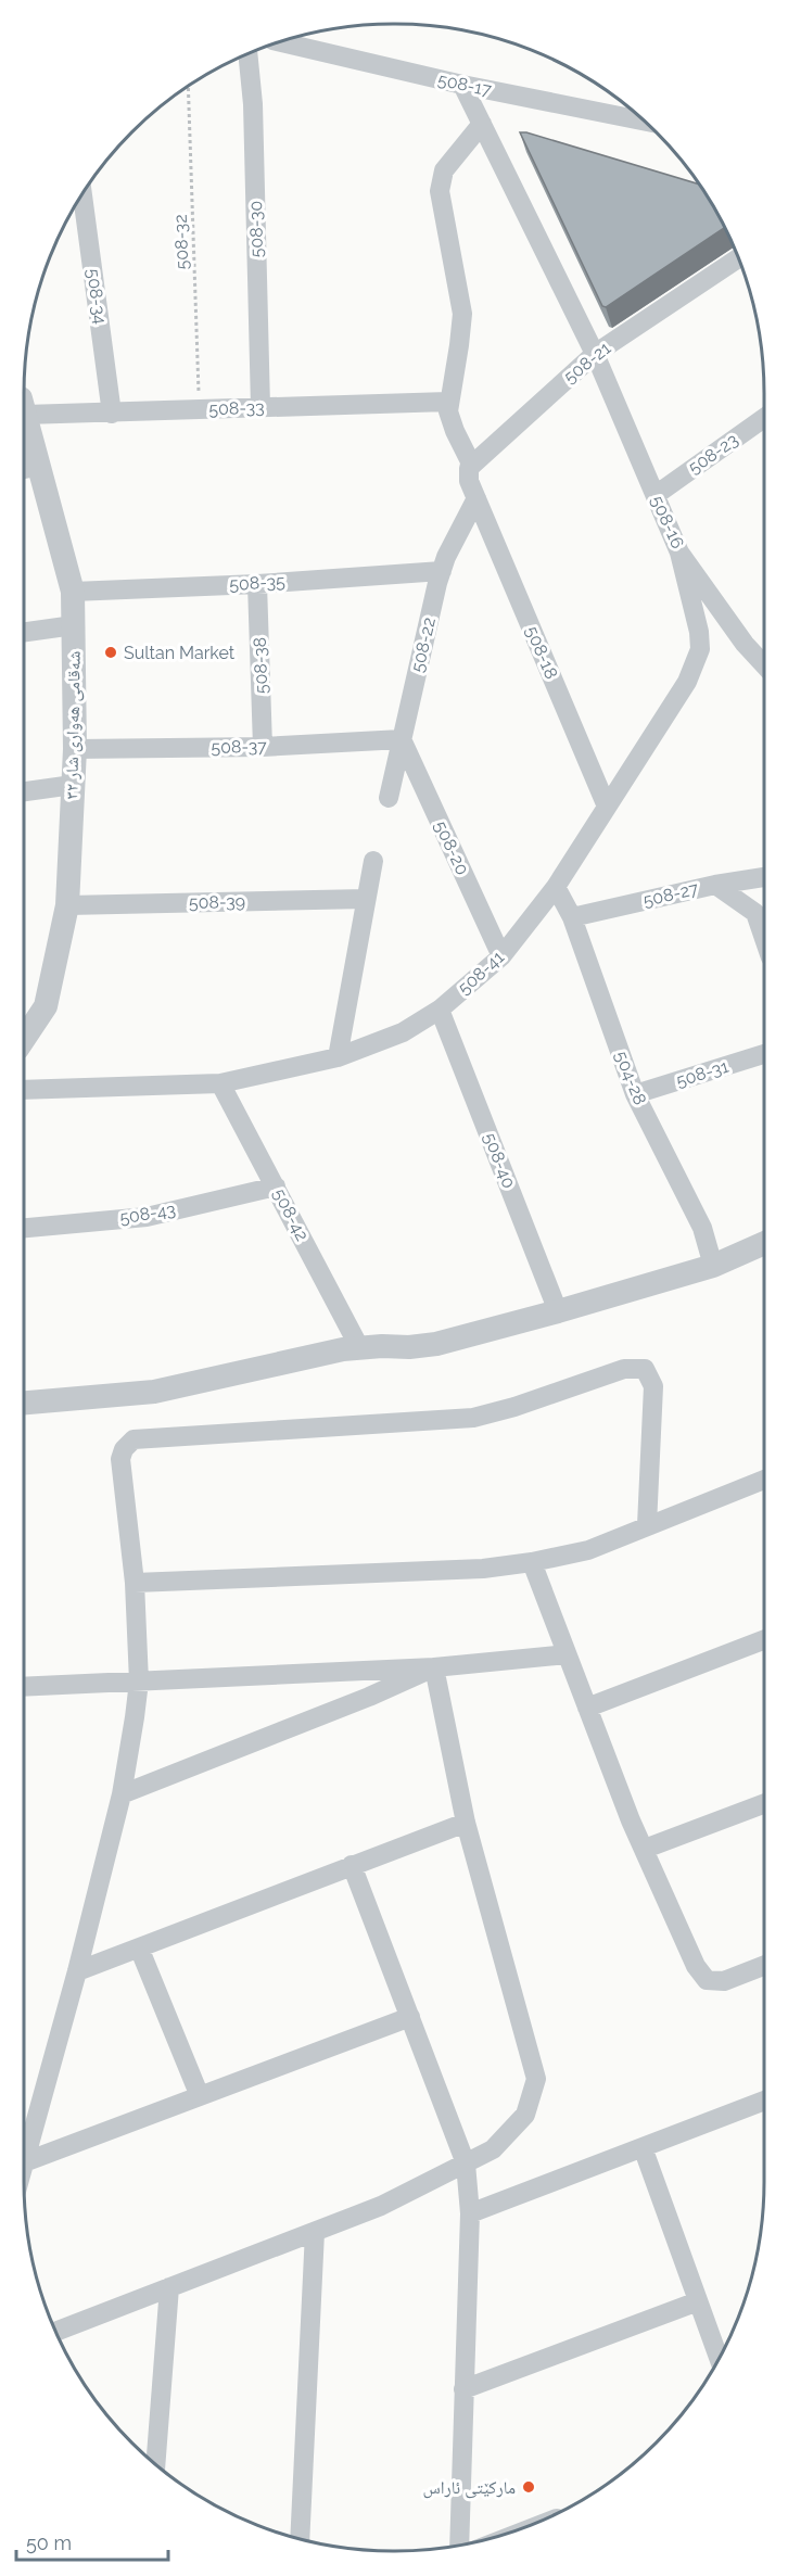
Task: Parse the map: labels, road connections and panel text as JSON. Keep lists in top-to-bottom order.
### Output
{
  "streets": {
    "street": [
      "508-17",
      "508-30",
      "508-34",
      "508-21",
      "508-33",
      "508-23",
      "508-16",
      "508-35",
      "508-22",
      "508-18",
      "508-38",
      "شەقامی هەواری شار ٣٢",
      "508-37",
      "508-20",
      "508-27",
      "508-39",
      "508-41",
      "508-31",
      "504-28",
      "508-40",
      "508-43",
      "508-42"
    ],
    "path": ["508-32"]
  },
  "crossings": [
    ["508-17", "508-16"],
    ["508-30", "508-33"],
    ["508-32", "508-33"],
    ["508-34", "508-33"],
    ["508-21", "508-16"],
    ["508-23", "508-16"],
    ["508-16", "508-41"],
    ["508-35", "508-22"],
    ["508-35", "508-38"],
    ["508-35", "شەقامی هەواری شار ٣٢"],
    ["508-22", "508-18"],
    ["508-22", "508-37"],
    ["508-22", "508-20"],
    ["508-18", "508-41"],
    ["508-38", "508-37"],
    ["شەقامی هەواری شار ٣٢", "508-37"],
    ["شەقامی هەواری شار ٣٢", "508-39"],
    ["508-37", "508-20"],
    ["508-20", "508-41"],
    ["508-27", "504-28"],
    ["508-41", "504-28"],
    ["508-41", "508-40"],
    ["508-41", "508-42"],
    ["508-31", "504-28"],
    ["508-43", "508-42"]
  ],
  "places": ["Sultan Market", "مارکێتی ئاراس"],
  "scale_bar": "50 m"
}
